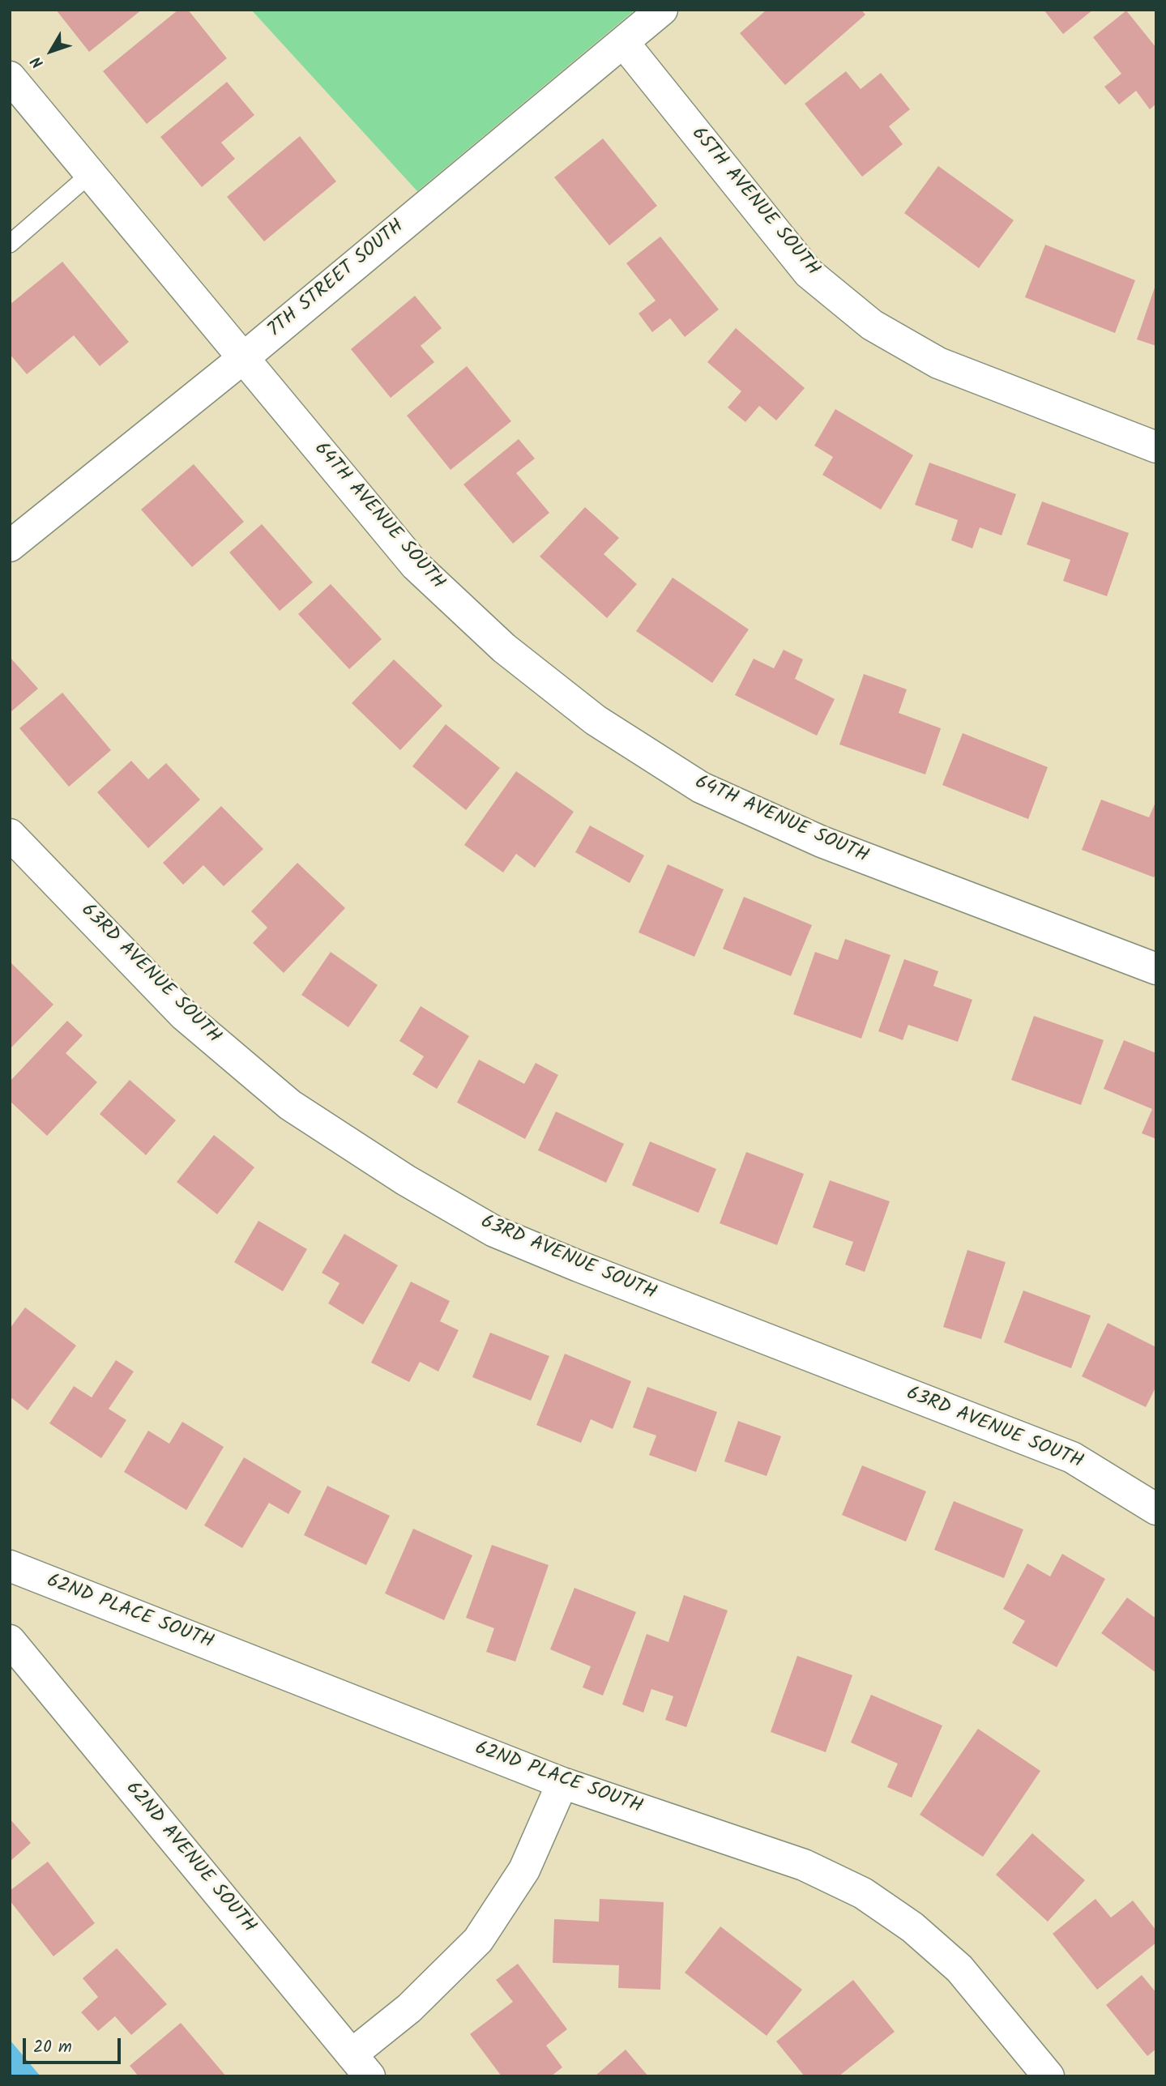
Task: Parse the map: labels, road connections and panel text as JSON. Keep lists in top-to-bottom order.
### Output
{
  "streets": {
    "street": [
      "65TH AVENUE SOUTH",
      "7TH STREET SOUTH",
      "64TH AVENUE SOUTH",
      "63RD AVENUE SOUTH",
      "62ND PLACE SOUTH",
      "62ND AVENUE SOUTH"
    ]
  },
  "crossings": [
    ["65TH AVENUE SOUTH", "7TH STREET SOUTH"],
    ["7TH STREET SOUTH", "64TH AVENUE SOUTH"]
  ],
  "scale_bar": "20 m",
  "north": "bottom left"
}
